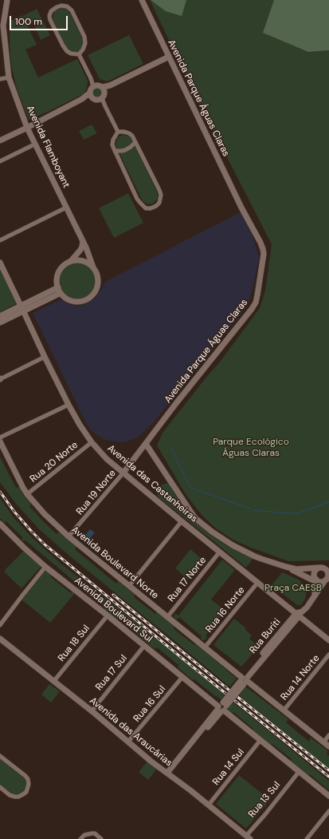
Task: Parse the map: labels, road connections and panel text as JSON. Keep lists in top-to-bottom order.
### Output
{
  "streets": {
    "street": [
      "Avenida Parque Águas Claras",
      "Avenida Flamboyant",
      "Rua 20 Norte",
      "Avenida das Castanheiras",
      "Rua 19 Norte",
      "Avenida Boulevard Norte",
      "Rua 17 Norte",
      "Avenida Boulevard Sul",
      "Rua 16 Norte",
      "Rua Buriti",
      "Rua 18 Sul",
      "Rua 17 Sul",
      "Rua 14 Norte",
      "Rua 16 Sul",
      "Avenida das Araucárias",
      "Rua 14 Sul",
      "Rua 13 Sul"
    ]
  },
  "crossings": [
    ["Avenida Parque Águas Claras", "Avenida das Castanheiras"],
    ["Avenida Parque Águas Claras", "Rua 19 Norte"],
    ["Rua 20 Norte", "Avenida das Castanheiras"],
    ["Rua 20 Norte", "Avenida Boulevard Norte"],
    ["Avenida das Castanheiras", "Rua 19 Norte"],
    ["Avenida das Castanheiras", "Rua 17 Norte"],
    ["Avenida das Castanheiras", "Rua 16 Norte"],
    ["Avenida das Castanheiras", "Rua Buriti"],
    ["Rua 19 Norte", "Avenida Boulevard Norte"],
    ["Avenida Boulevard Norte", "Rua 17 Norte"],
    ["Avenida Boulevard Norte", "Rua 16 Norte"],
    ["Avenida Boulevard Norte", "Rua Buriti"],
    ["Avenida Boulevard Norte", "Rua 14 Norte"],
    ["Avenida Boulevard Sul", "Rua Buriti"],
    ["Avenida Boulevard Sul", "Rua 18 Sul"],
    ["Avenida Boulevard Sul", "Rua 17 Sul"],
    ["Avenida Boulevard Sul", "Rua 16 Sul"],
    ["Avenida Boulevard Sul", "Rua 14 Sul"],
    ["Avenida Boulevard Sul", "Rua 13 Sul"],
    ["Rua Buriti", "Avenida das Araucárias"],
    ["Rua 18 Sul", "Avenida das Araucárias"],
    ["Rua 17 Sul", "Avenida das Araucárias"],
    ["Rua 16 Sul", "Avenida das Araucárias"],
    ["Avenida das Araucárias", "Rua 14 Sul"],
    ["Avenida das Araucárias", "Rua 13 Sul"]
  ],
  "parks": ["Parque Ecológico Águas Claras", "Praça CAESB"],
  "scale_bar": "100 m"
}
